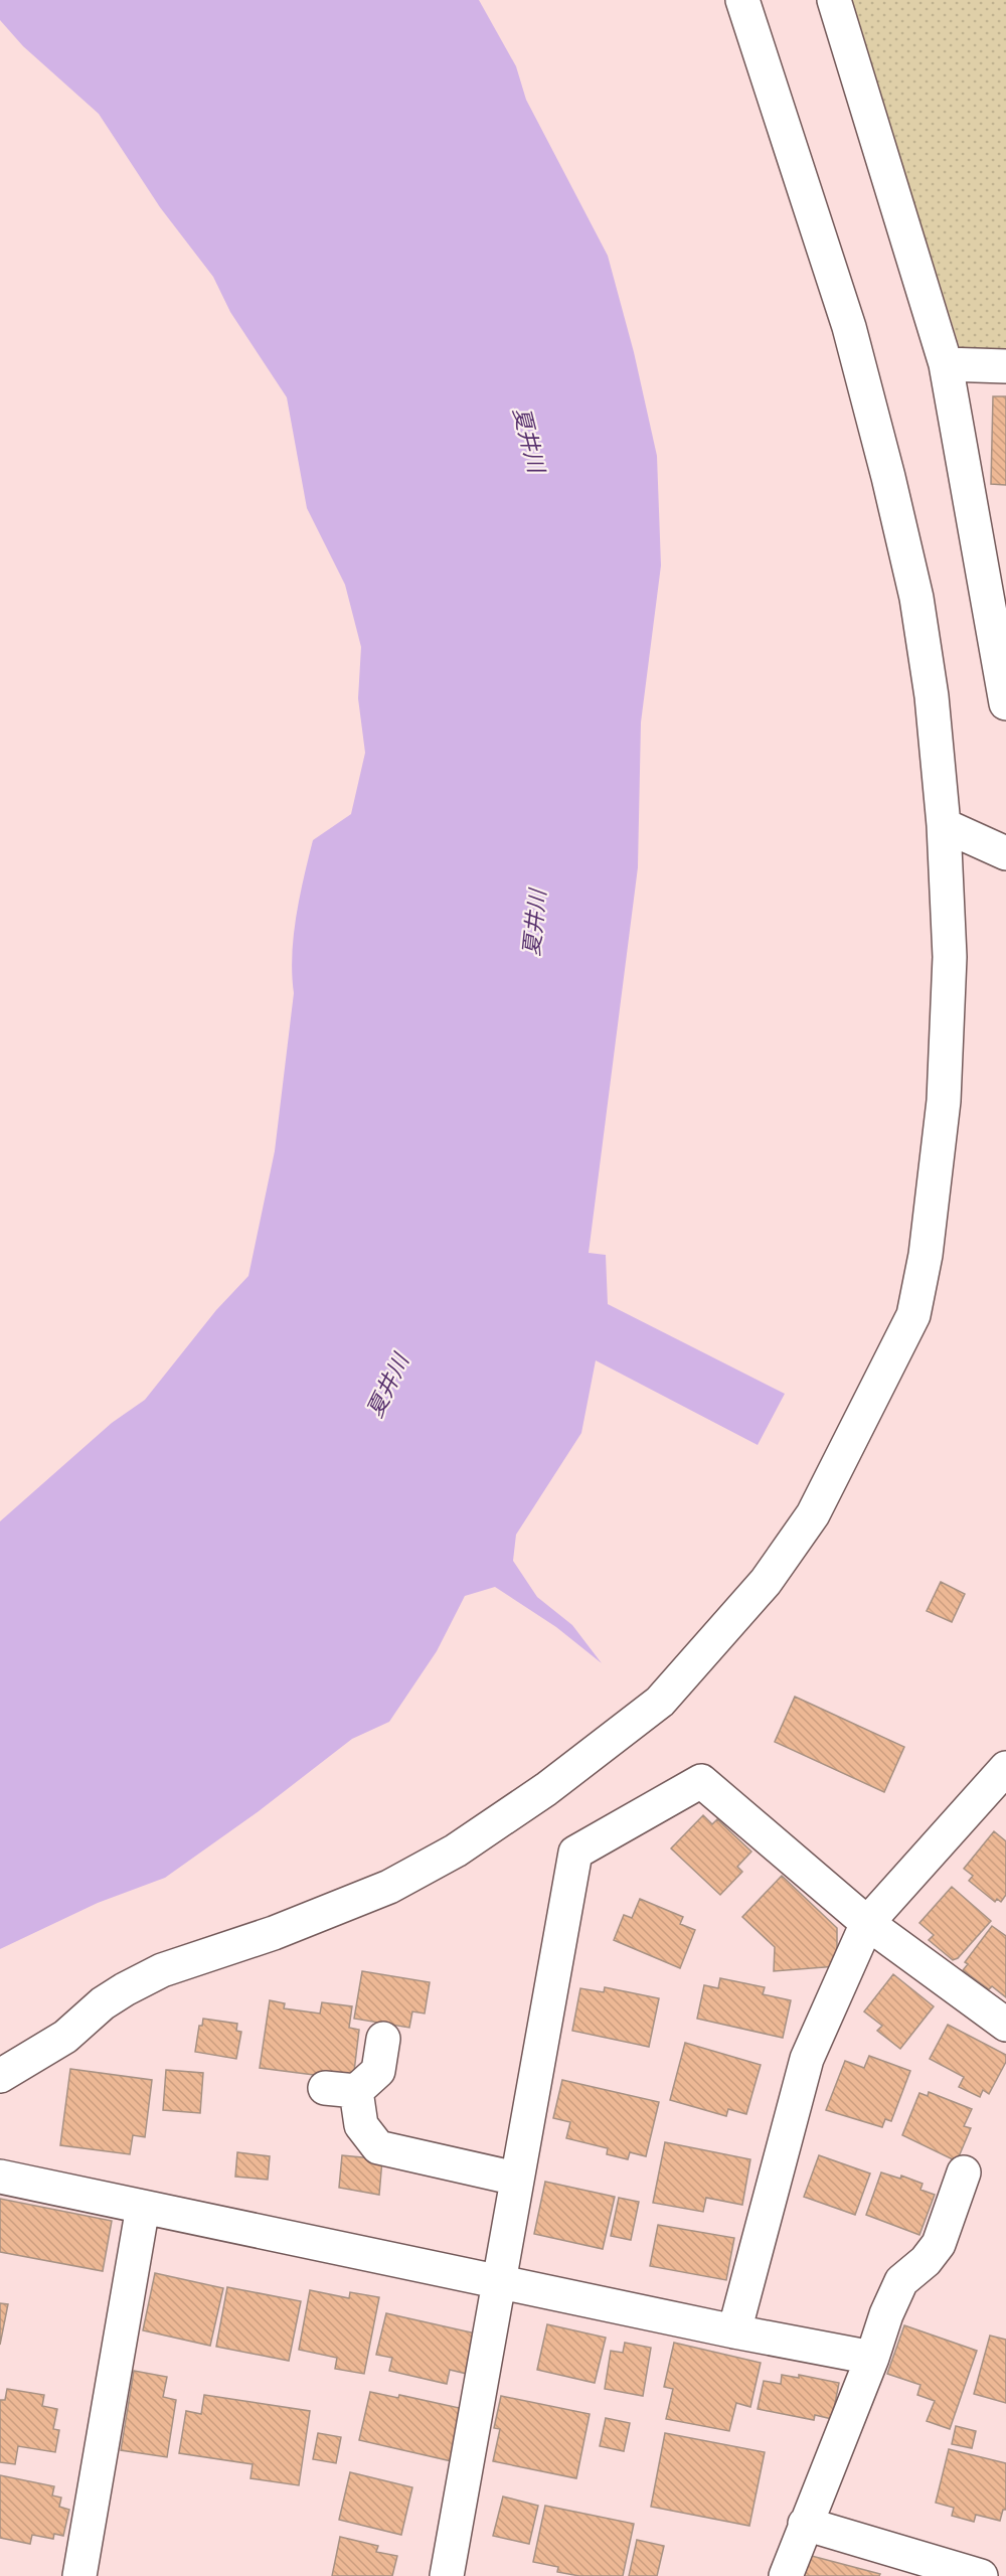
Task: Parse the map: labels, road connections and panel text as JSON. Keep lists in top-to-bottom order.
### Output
{
  "water": ["夏井川"]
}
